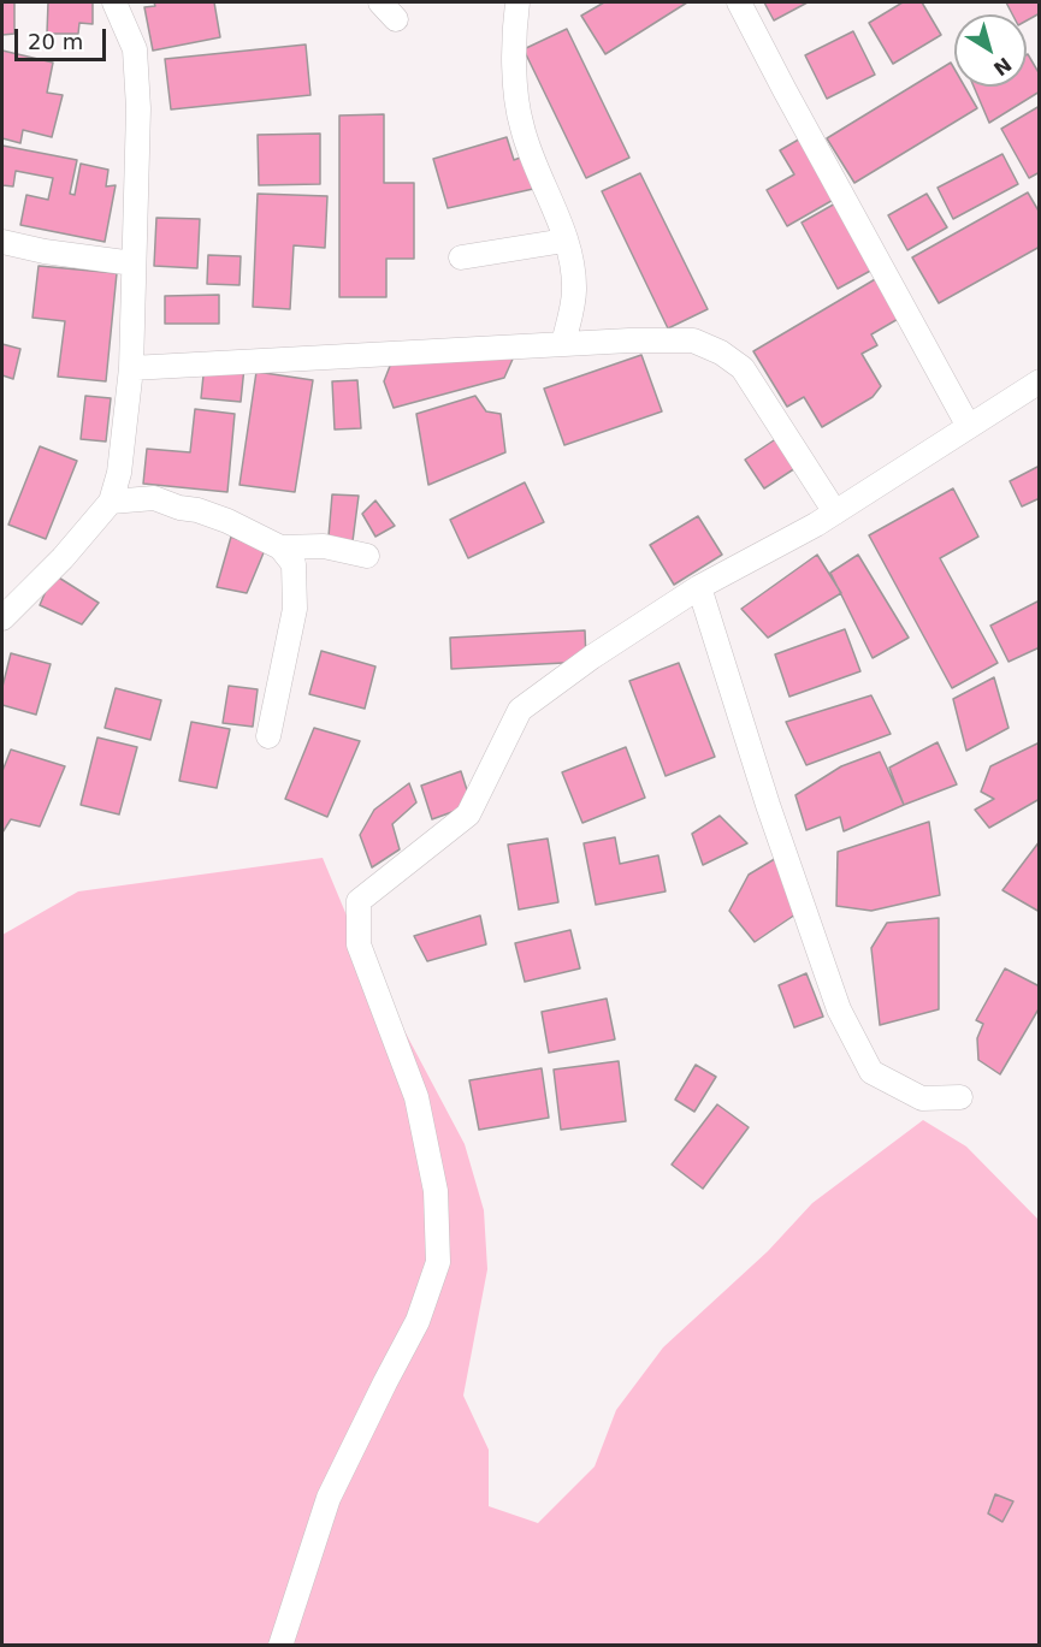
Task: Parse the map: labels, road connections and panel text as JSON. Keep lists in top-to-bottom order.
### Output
{
  "scale_bar": "20 m",
  "north": "bottom right"
}
